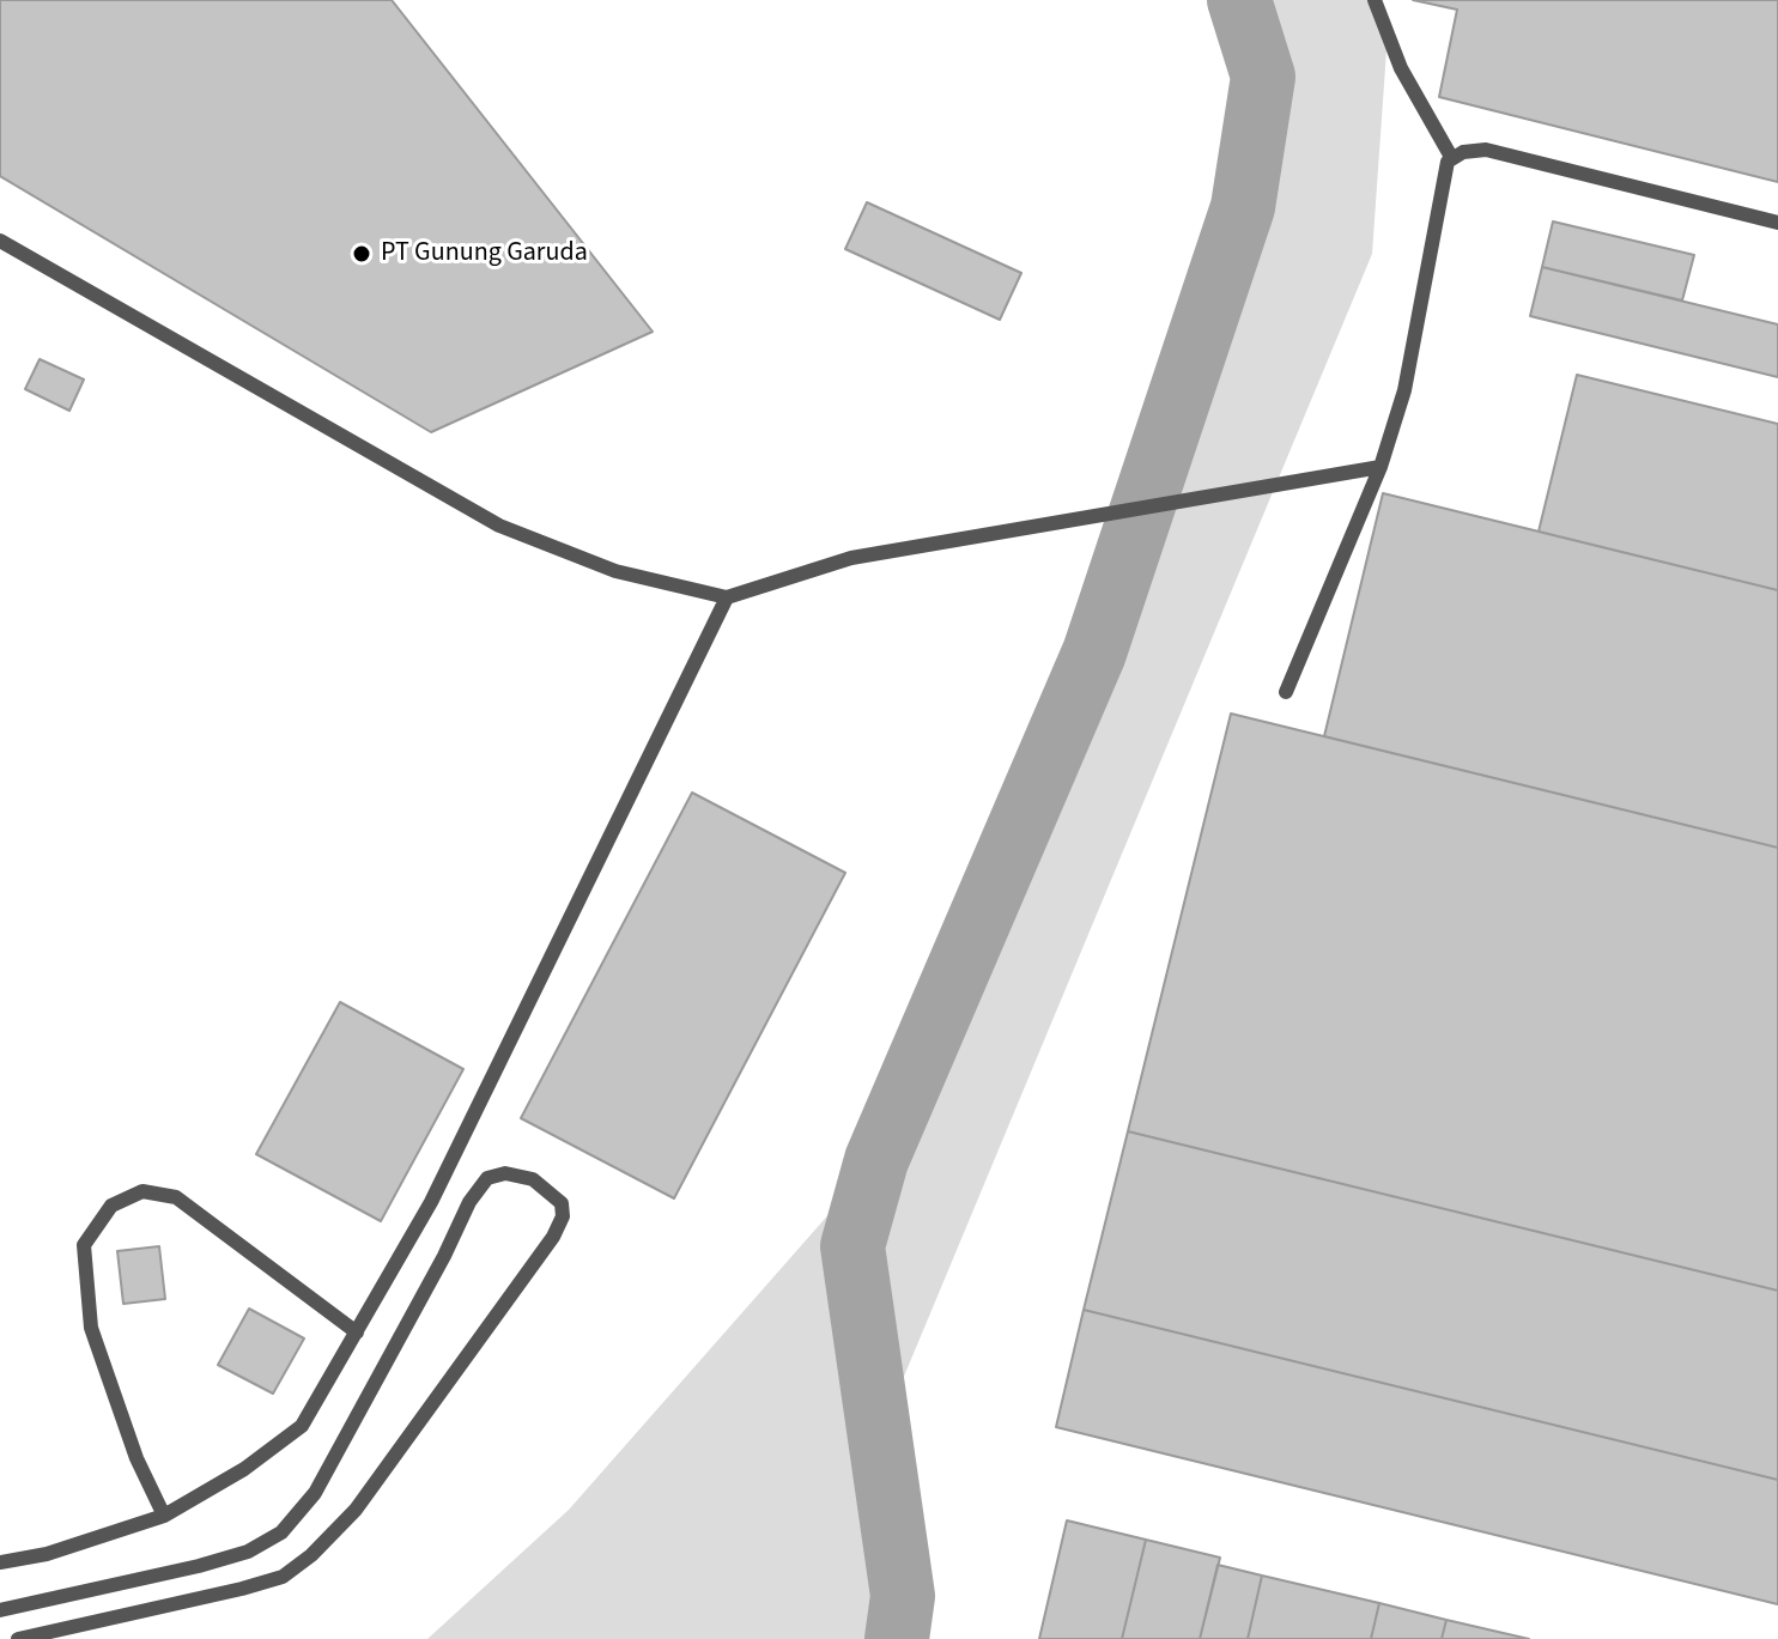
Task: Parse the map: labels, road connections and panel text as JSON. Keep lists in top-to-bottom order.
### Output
{
  "places": ["PT Gunung Garuda"]
}
